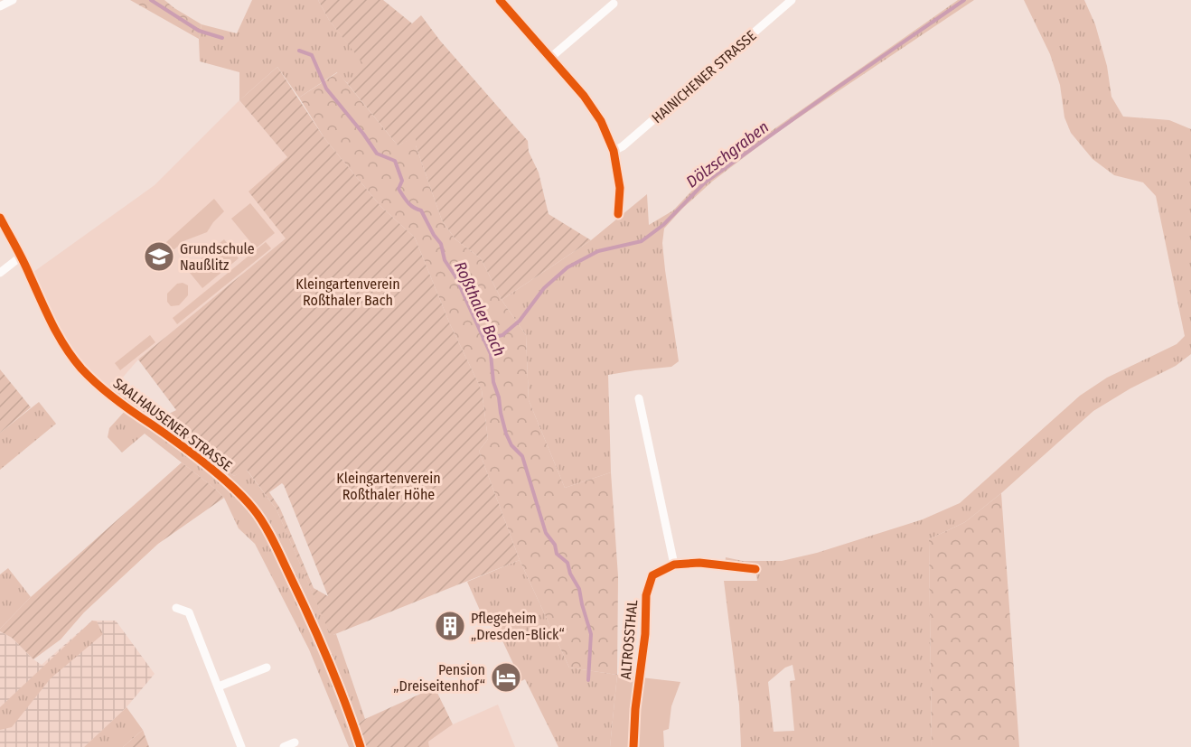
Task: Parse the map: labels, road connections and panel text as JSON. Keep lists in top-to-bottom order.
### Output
{
  "streets": {
    "street": ["HAINICHENER STRASSE", "SAALHAUSENER STRASSE", "ALTROSSTHAL"]
  },
  "water": ["Dölzschgraben", "Roßthaler Bach"],
  "parks": ["Kleingartenverein Roßthaler Bach", "Kleingartenverein Roßthaler Höhe"],
  "places": {
    "school or university": ["Grundschule Naußlitz"],
    "building": ["Pflegeheim „Dresden-Blick“"],
    "hotel": ["Pension „Dreiseitenhof“"]
  }
}
